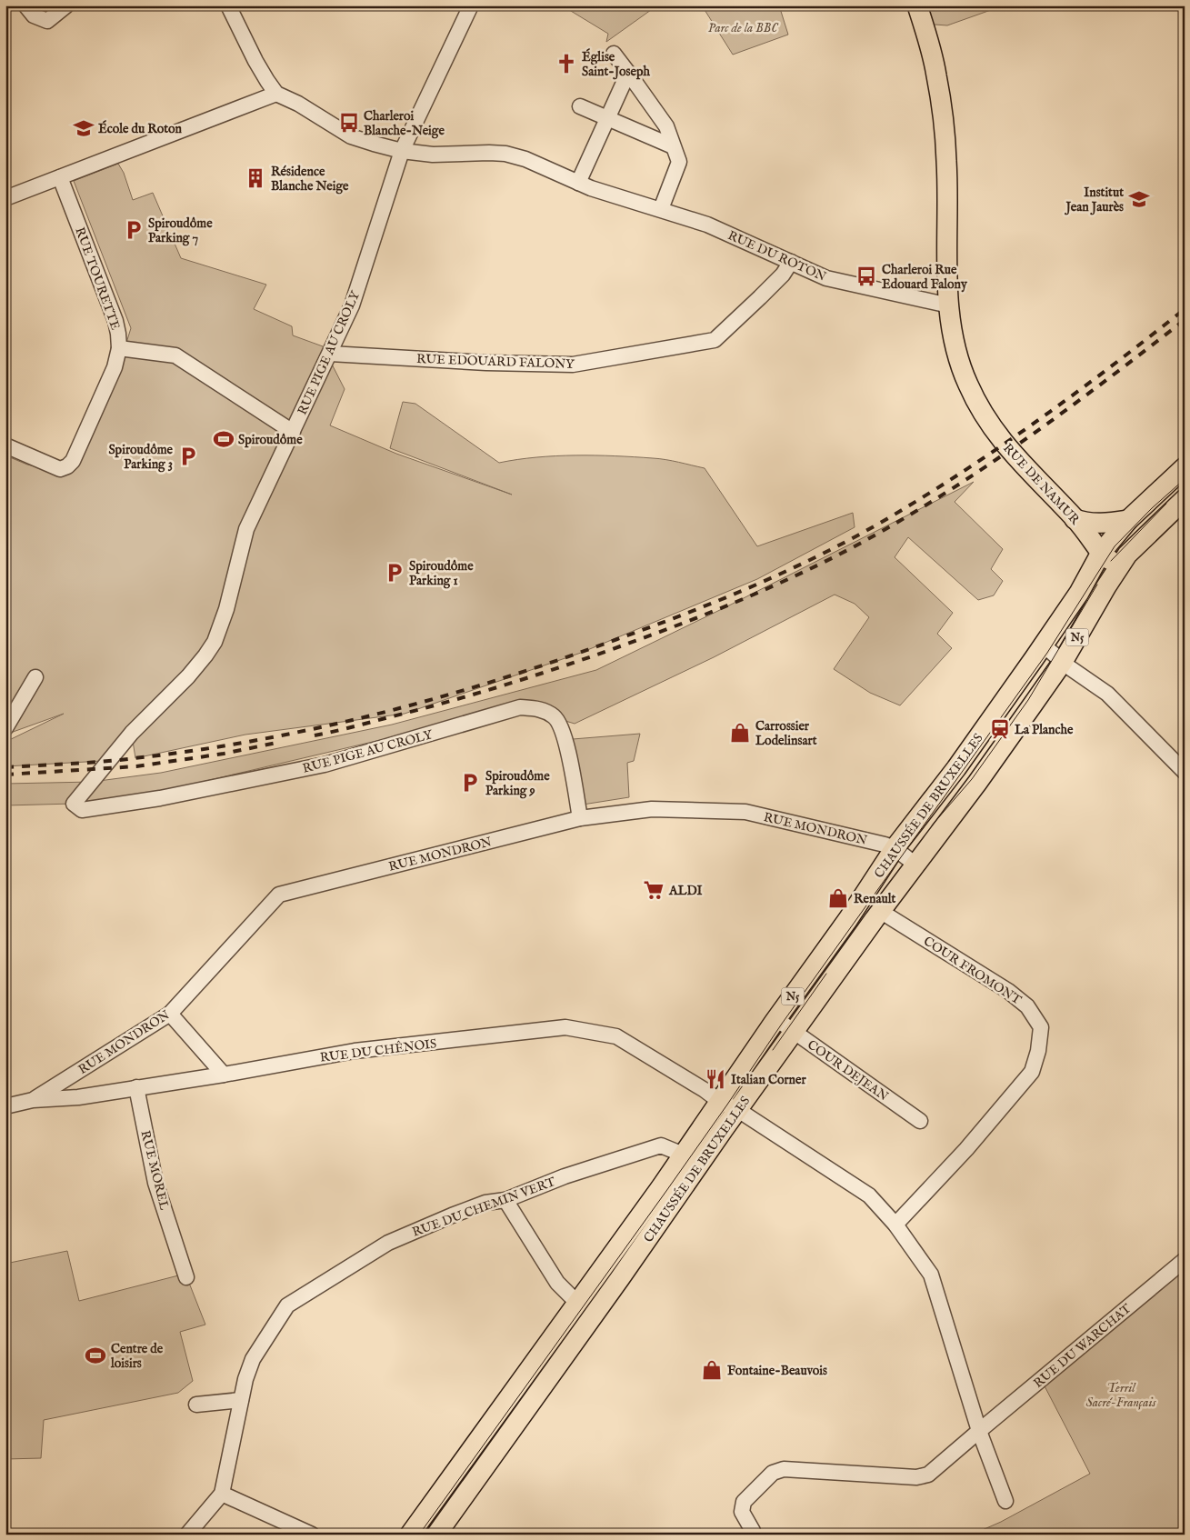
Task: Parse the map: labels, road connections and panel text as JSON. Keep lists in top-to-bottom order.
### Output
{
  "streets": {
    "main road": ["RUE DE NAMUR", "N5", "CHAUSSÉE DE BRUXELLES"],
    "street": [
      "RUE DU ROTON",
      "RUE TOURETTE",
      "RUE PIGE AU CROLY",
      "RUE EDOUARD FALONY",
      "RUE MONDRON",
      "COUR FROMONT",
      "RUE DU CHÊNOIS",
      "COUR DEJEAN",
      "RUE MOREL",
      "RUE DU CHEMIN VERT",
      "RUE DU WARCHAT"
    ]
  },
  "crossings": [
    ["RUE DU ROTON", "RUE PIGE AU CROLY"],
    ["RUE DU ROTON", "RUE EDOUARD FALONY"],
    ["RUE DU ROTON", "RUE DE NAMUR"],
    ["RUE PIGE AU CROLY", "RUE EDOUARD FALONY"],
    ["RUE PIGE AU CROLY", "RUE MONDRON"],
    ["RUE DE NAMUR", "CHAUSSÉE DE BRUXELLES"],
    ["CHAUSSÉE DE BRUXELLES", "RUE MONDRON"],
    ["CHAUSSÉE DE BRUXELLES", "COUR FROMONT"],
    ["CHAUSSÉE DE BRUXELLES", "RUE DU CHÊNOIS"],
    ["CHAUSSÉE DE BRUXELLES", "COUR DEJEAN"],
    ["CHAUSSÉE DE BRUXELLES", "RUE DU CHEMIN VERT"],
    ["RUE MONDRON", "RUE DU CHÊNOIS"],
    ["RUE DU CHÊNOIS", "RUE MOREL"]
  ],
  "parks": ["Parc de la BBC", "Terril Sacré-Français"],
  "places": {
    "church": ["Église Saint-Joseph"],
    "bus stop": ["Charleroi Blanche-Neige", "Charleroi Rue Edouard Falony"],
    "school or university": ["École du Roton", "Institut Jean Jaurès"],
    "building": ["Résidence Blanche Neige"],
    "parking": [
      "Spiroudôme Parking 7",
      "Spiroudôme Parking 3",
      "Spiroudôme Parking 1",
      "Spiroudôme Parking 9"
    ],
    "sports": ["Spiroudôme", "Centre de loisirs"],
    "station": ["La Planche"],
    "shop": ["Carrossier Lodelinsart", "Renault", "Fontaine-Beauvois"],
    "supermarket": ["ALDI"],
    "restaurant": ["Italian Corner"]
  }
}
